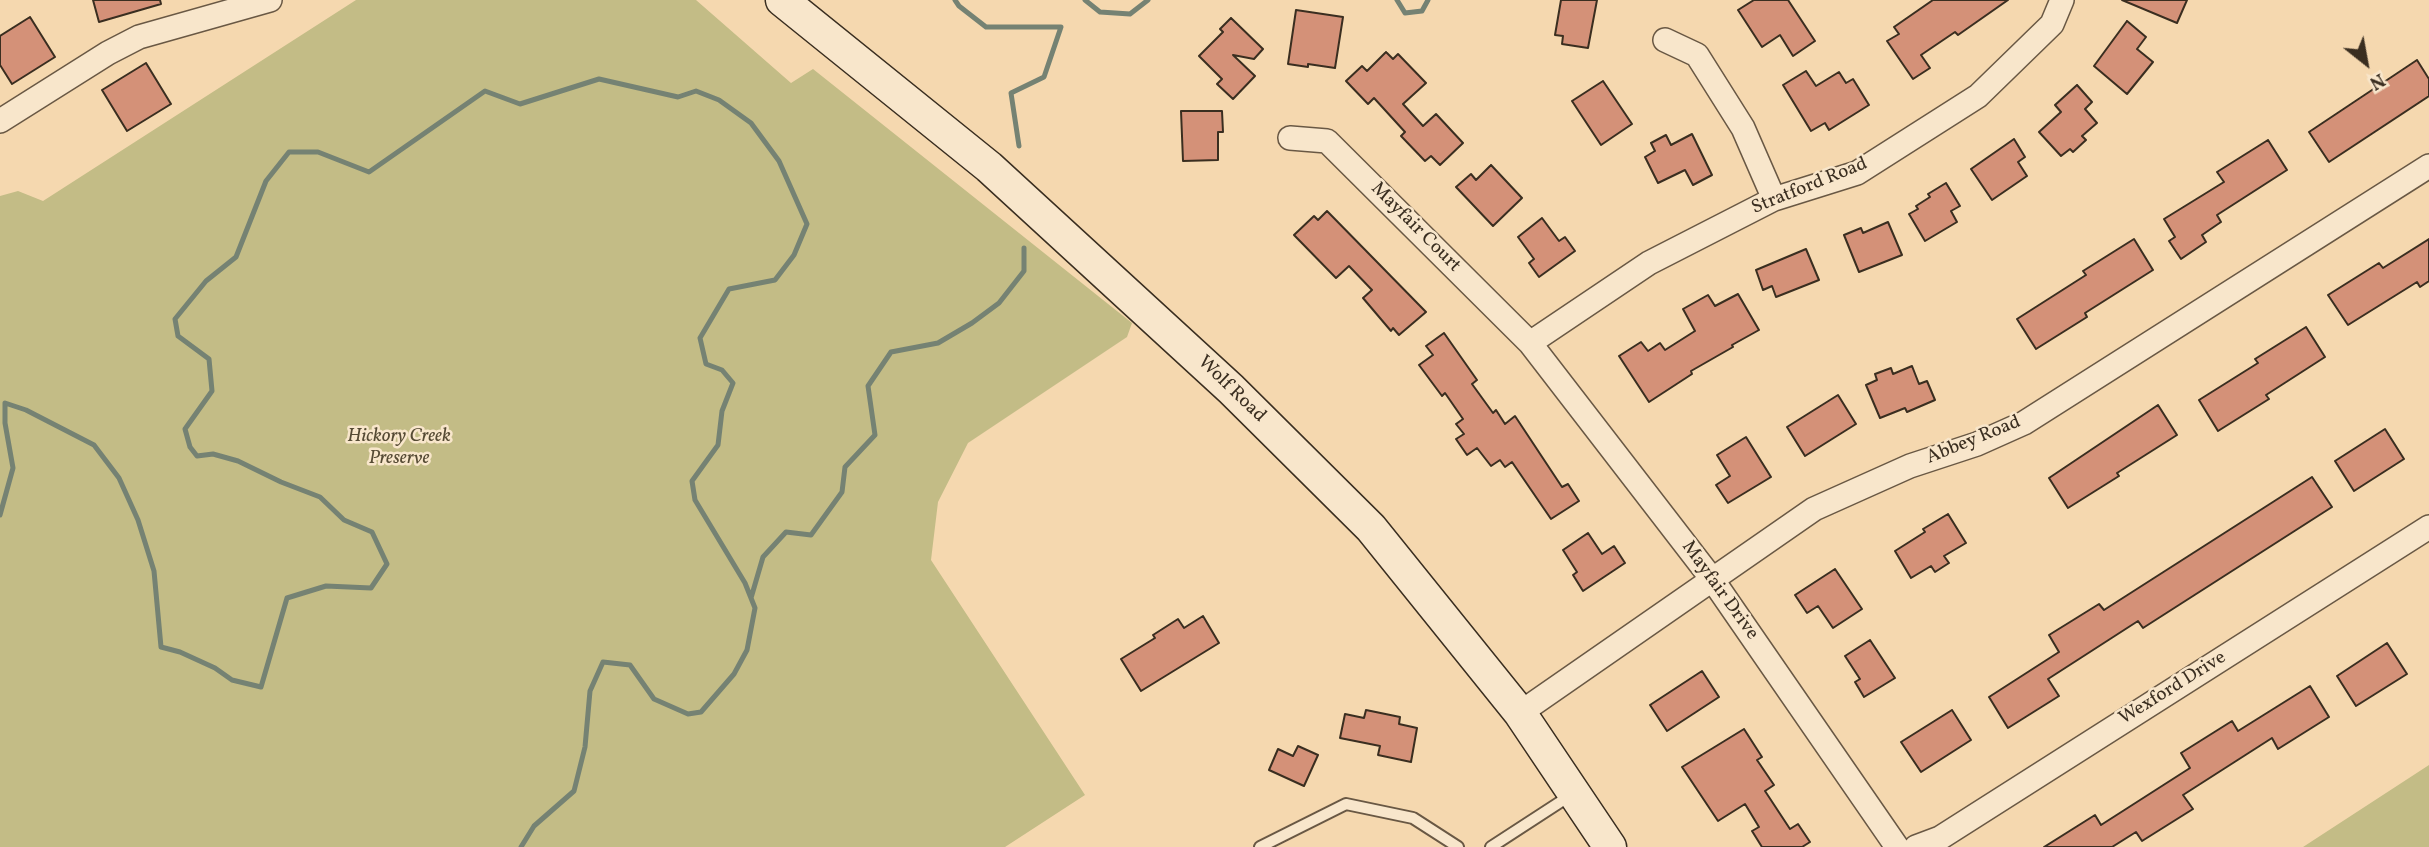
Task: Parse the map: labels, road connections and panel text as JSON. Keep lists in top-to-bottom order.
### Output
{
  "streets": {
    "main road": ["Wolf Road"],
    "street": [
      "Stratford Road",
      "Mayfair Court",
      "Abbey Road",
      "Mayfair Drive",
      "Wexford Drive"
    ]
  },
  "crossings": [
    ["Stratford Road", "Mayfair Court"],
    ["Stratford Road", "Mayfair Drive"],
    ["Mayfair Court", "Mayfair Drive"],
    ["Wolf Road", "Abbey Road"],
    ["Abbey Road", "Mayfair Drive"]
  ],
  "parks": ["Hickory Creek Preserve"],
  "north": "bottom right"
}
